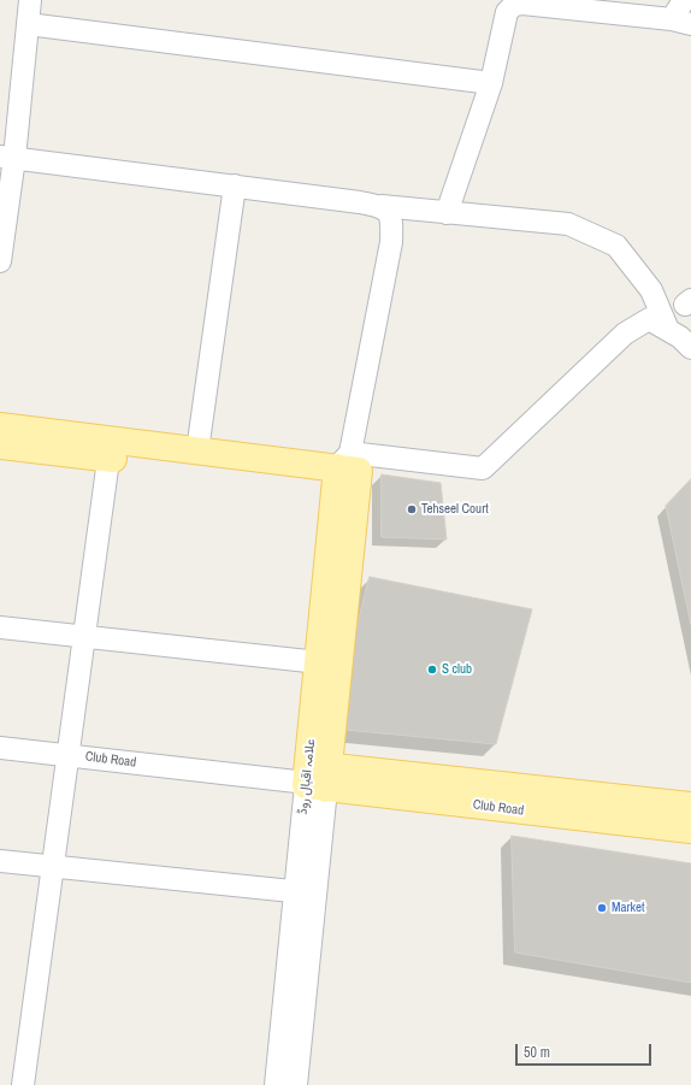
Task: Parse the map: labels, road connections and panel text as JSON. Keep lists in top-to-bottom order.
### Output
{
  "streets": {
    "main road": ["Club Road", "علامہ اقبال روڈ"]
  },
  "crossings": [
    ["Club Road", "علامہ اقبال روڈ"]
  ],
  "places": ["Tehseel Court", "S club", "Market"],
  "scale_bar": "50 m"
}
